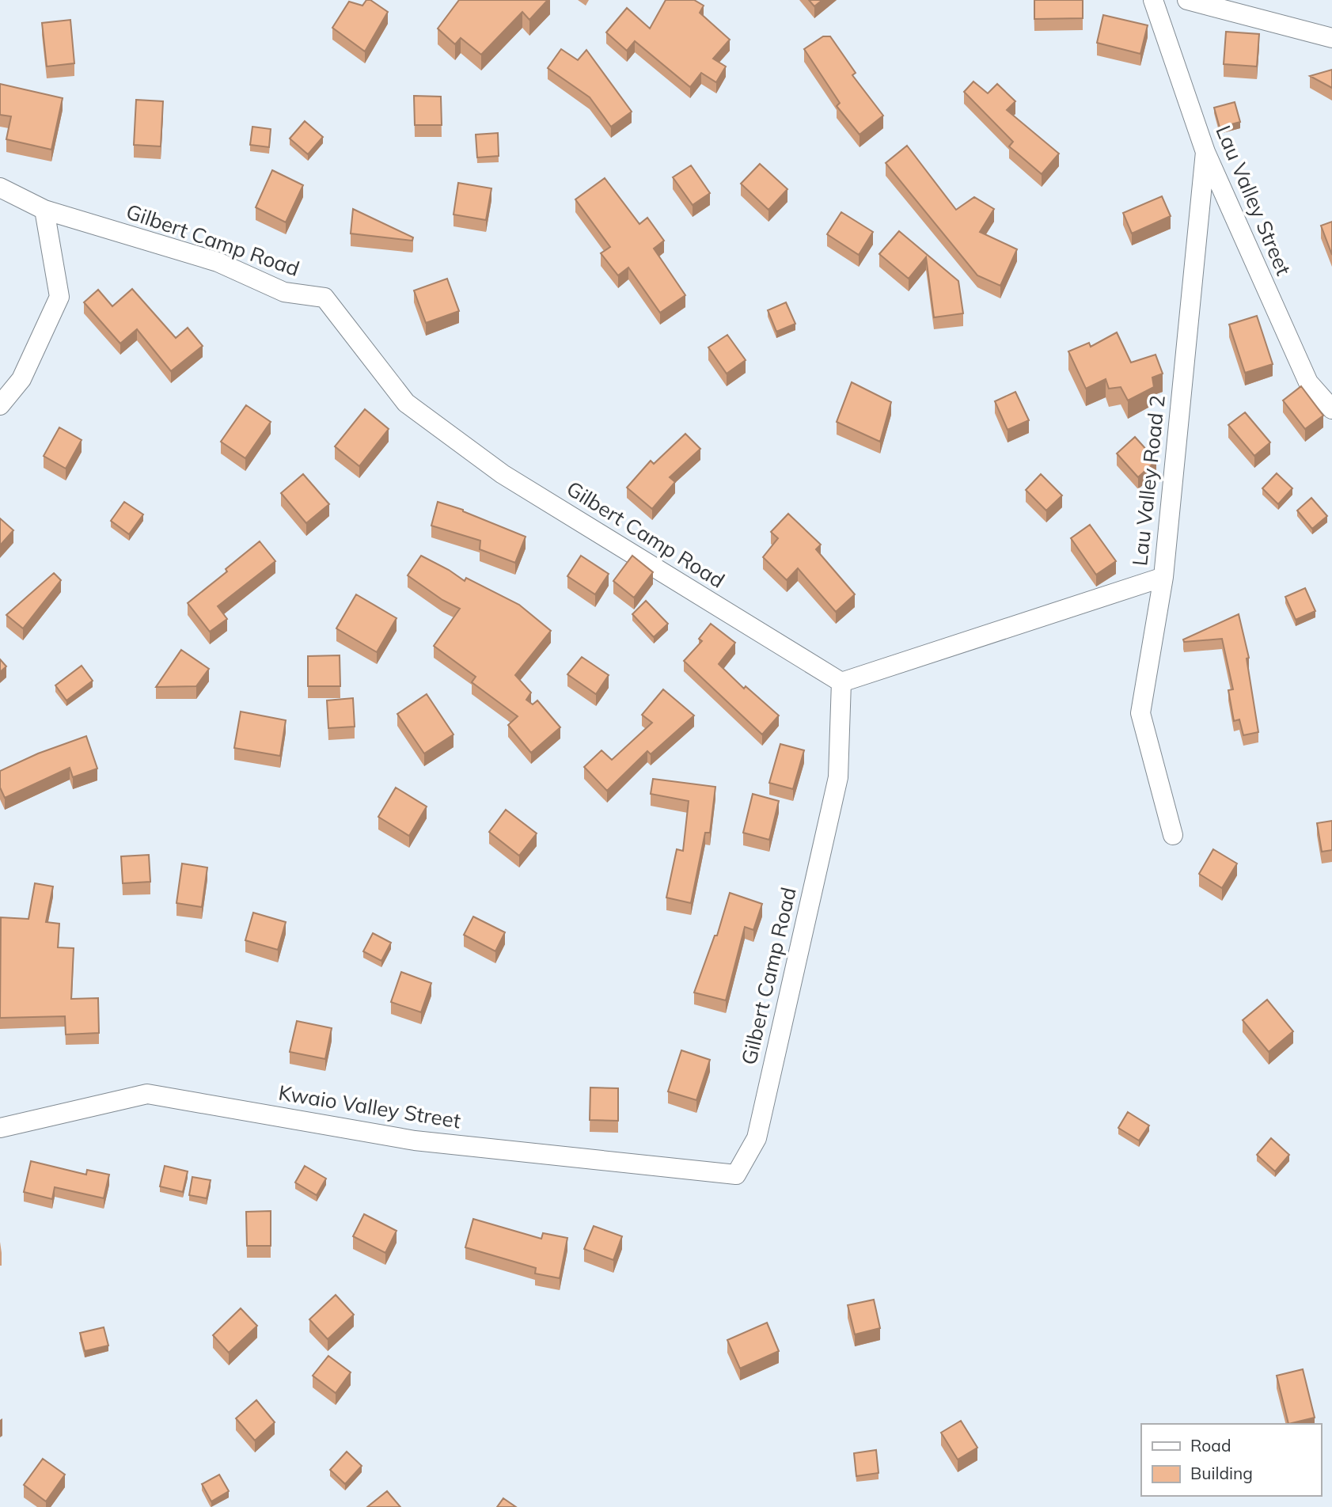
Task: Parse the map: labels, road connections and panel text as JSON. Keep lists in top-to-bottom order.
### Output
{
  "streets": {
    "street": [
      "Lau Valley Street",
      "Gilbert Camp Road",
      "Lau Valley Road 2",
      "Kwaio Valley Street"
    ]
  },
  "crossings": [
    ["Lau Valley Street", "Lau Valley Road 2"],
    ["Gilbert Camp Road", "Lau Valley Road 2"],
    ["Gilbert Camp Road", "Kwaio Valley Street"]
  ],
  "legend": ["Road", "Building"]
}
